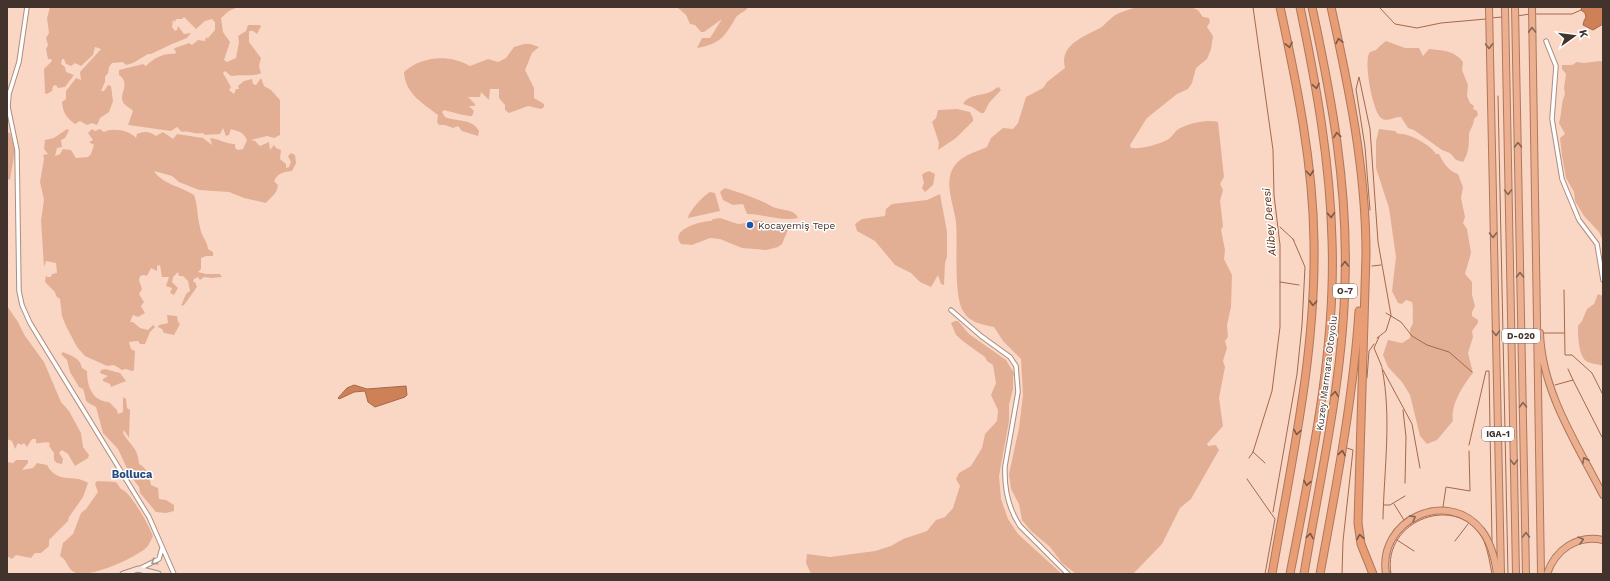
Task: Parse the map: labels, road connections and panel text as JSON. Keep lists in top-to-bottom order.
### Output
{
  "streets": {
    "highway": [
      "O-7",
      "D-020",
      "Kuzey Marmara Otoyolu",
      "IGA-1"
    ]
  },
  "districts": ["Bolluca"],
  "water": ["Alibey Deresi"],
  "places": ["Kocayemiş Tepe"],
  "north": "right"
}
